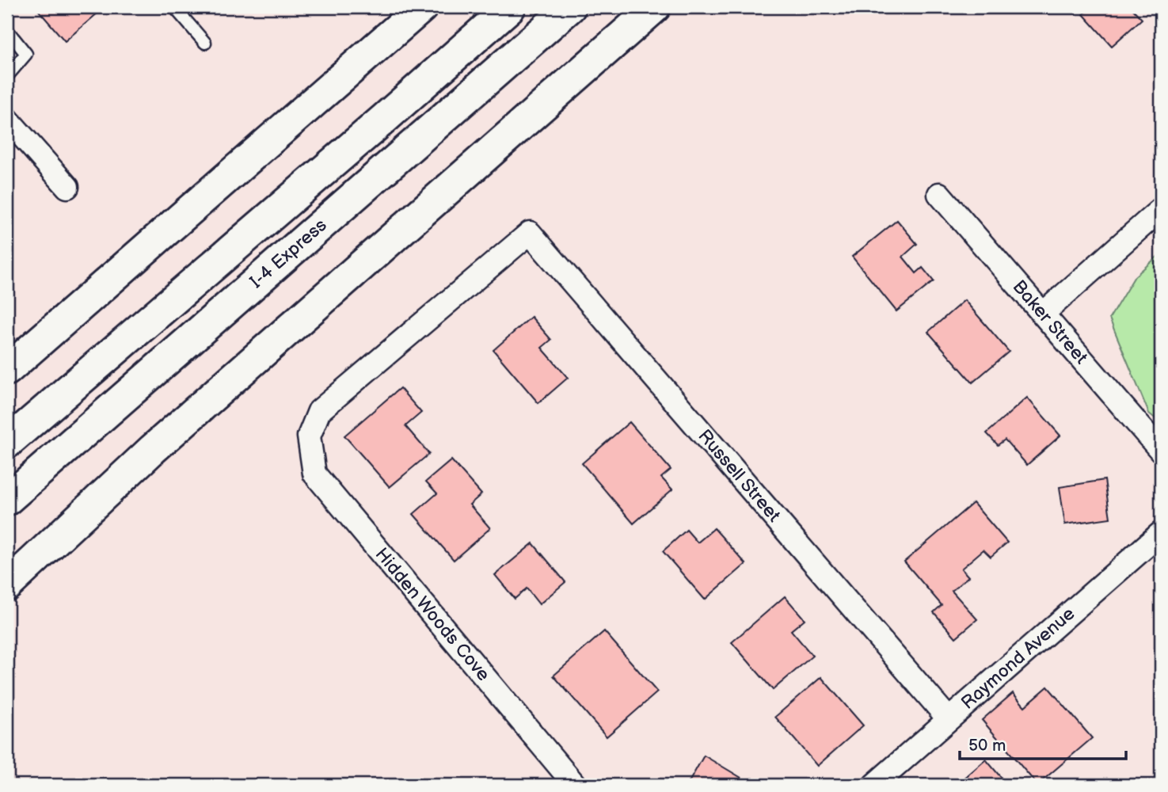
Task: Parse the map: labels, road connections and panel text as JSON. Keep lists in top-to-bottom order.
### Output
{
  "streets": {
    "highway": ["I-4 Express"],
    "street": [
      "Baker Street",
      "Russell Street",
      "Hidden Woods Cove",
      "Raymond Avenue"
    ]
  },
  "crossings": [
    ["Russell Street", "Hidden Woods Cove"],
    ["Russell Street", "Raymond Avenue"]
  ],
  "scale_bar": "50 m"
}
